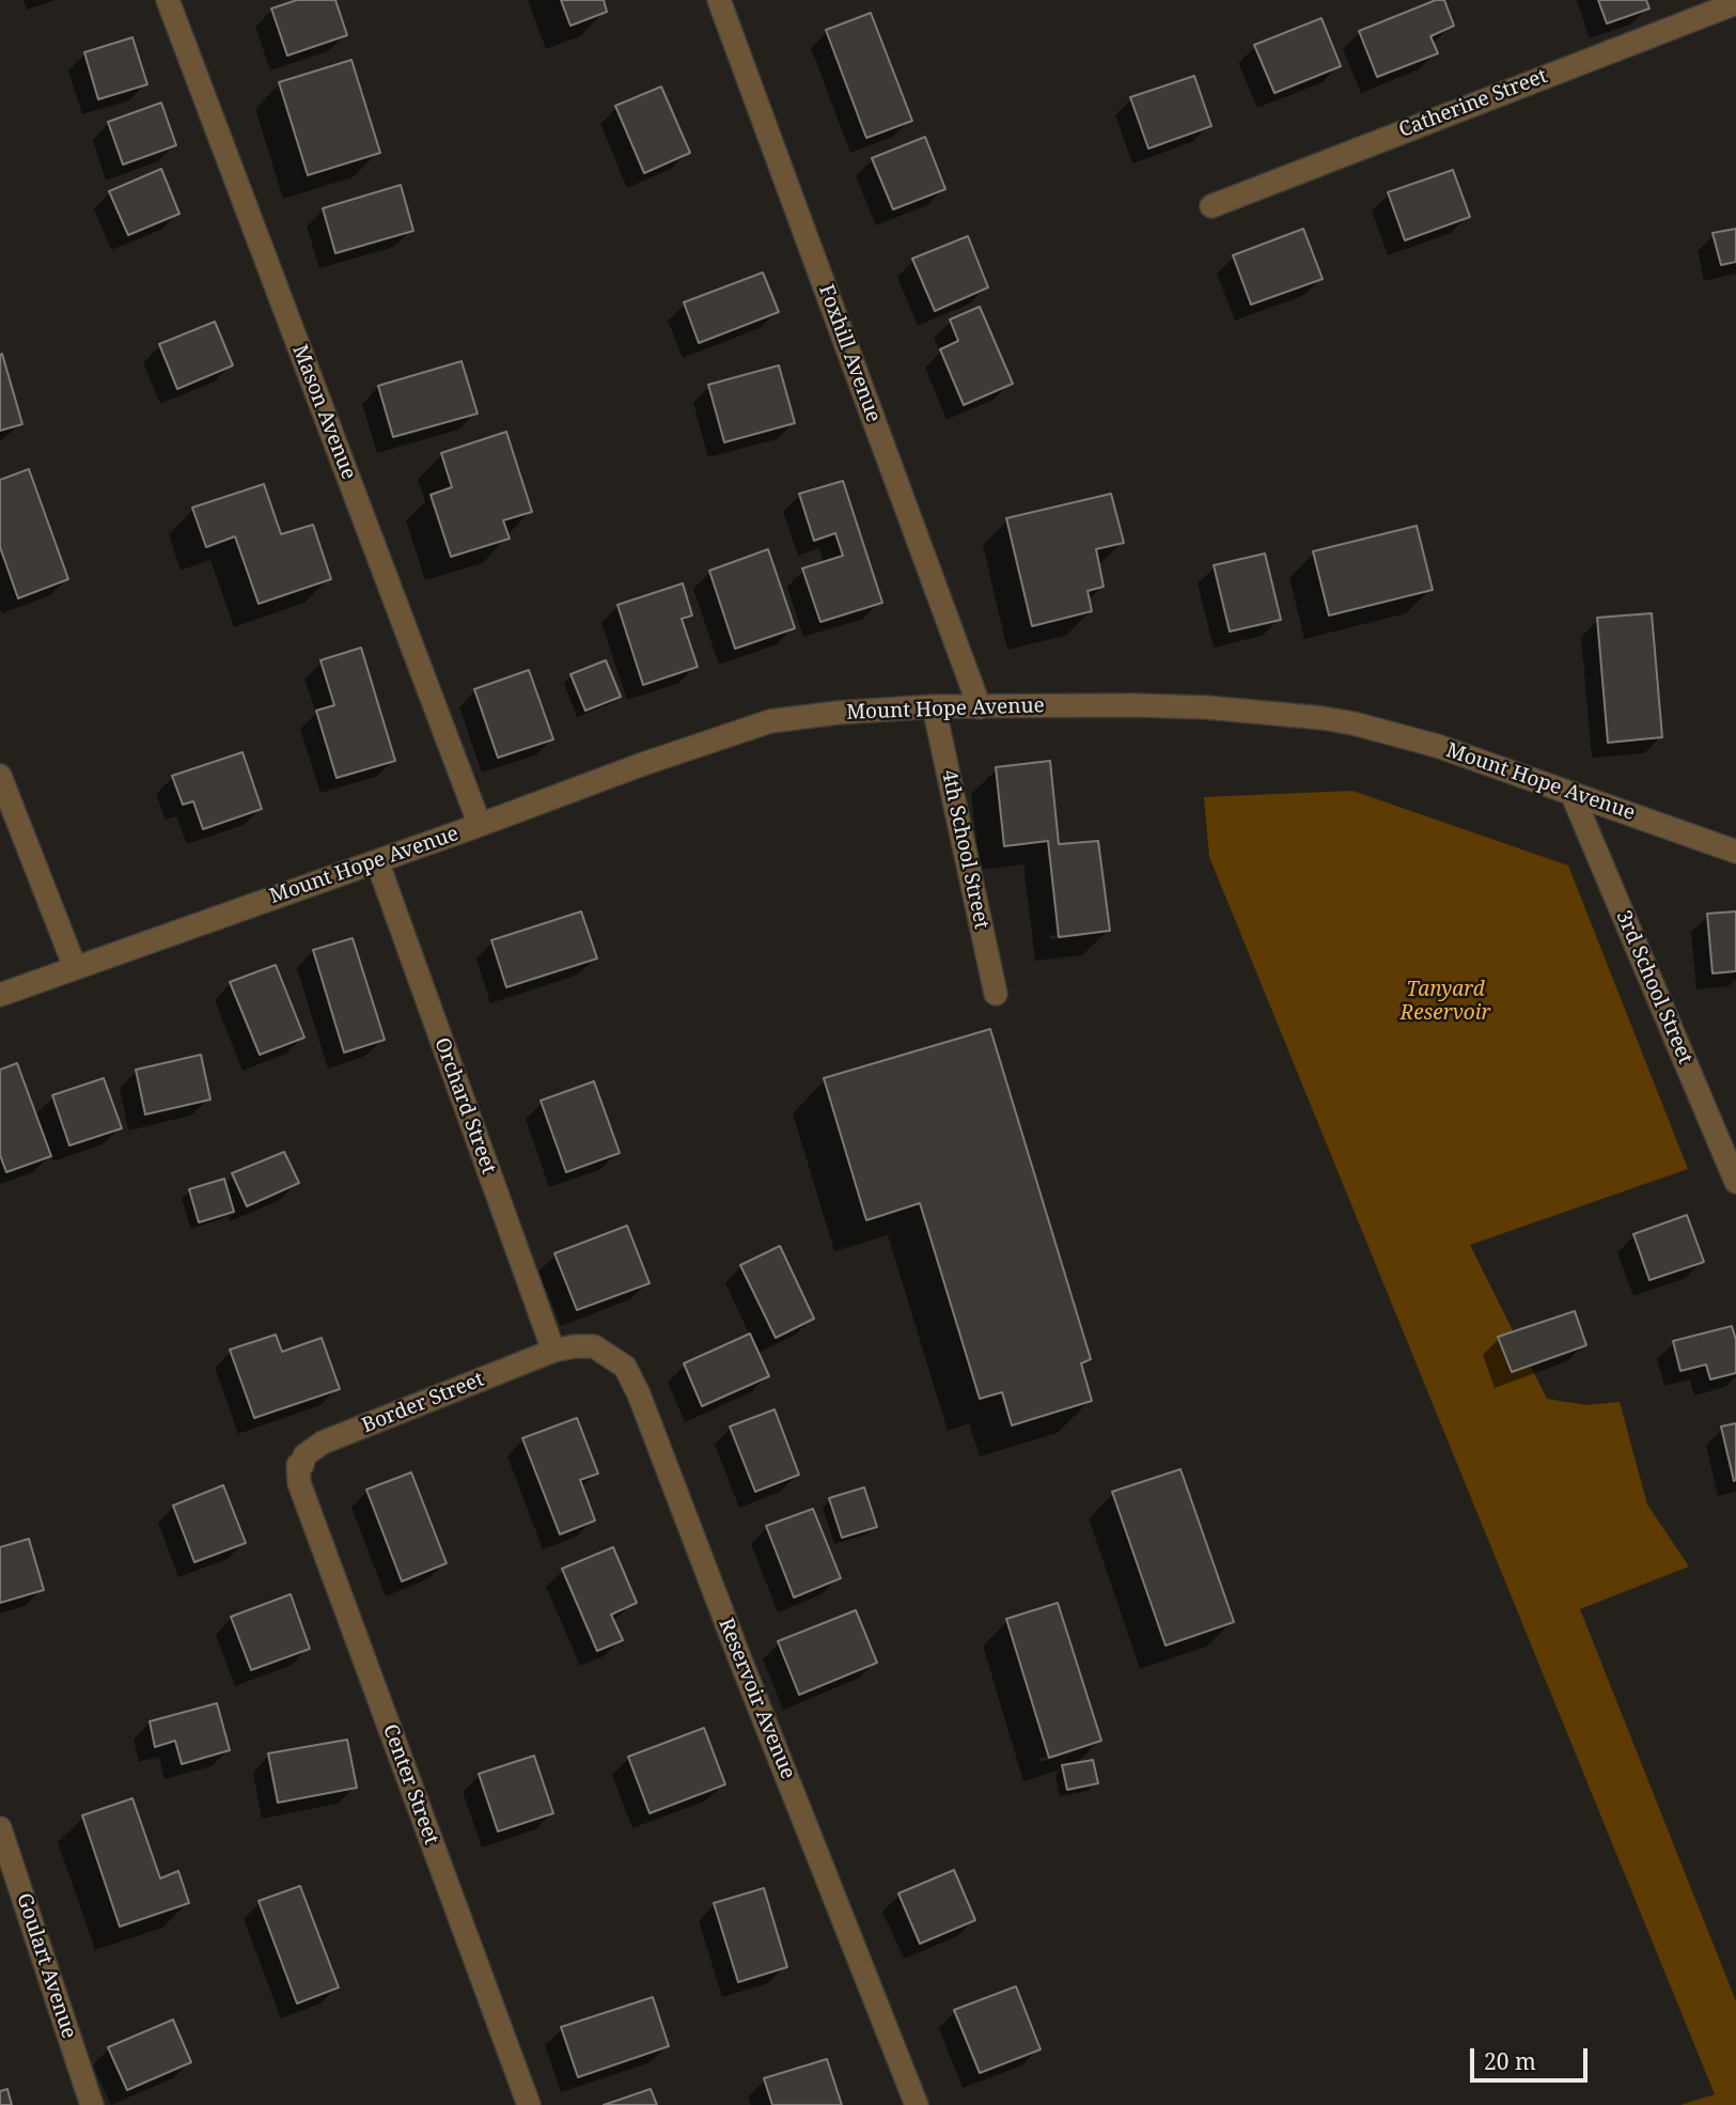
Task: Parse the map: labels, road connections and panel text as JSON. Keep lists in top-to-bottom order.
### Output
{
  "streets": {
    "street": [
      "Catherine Street",
      "Foxhill Avenue",
      "Mason Avenue",
      "Mount Hope Avenue",
      "4th School Street",
      "3rd School Street",
      "Orchard Street",
      "Border Street",
      "Reservoir Avenue",
      "Center Street",
      "Goulart Avenue"
    ]
  },
  "crossings": [
    ["Foxhill Avenue", "Mount Hope Avenue"],
    ["Mason Avenue", "Mount Hope Avenue"],
    ["Mount Hope Avenue", "4th School Street"],
    ["Mount Hope Avenue", "3rd School Street"],
    ["Mount Hope Avenue", "Orchard Street"],
    ["Orchard Street", "Border Street"],
    ["Orchard Street", "Reservoir Avenue"],
    ["Border Street", "Reservoir Avenue"],
    ["Border Street", "Center Street"]
  ],
  "parks": ["Tanyard Reservoir"],
  "scale_bar": "20 m"
}
